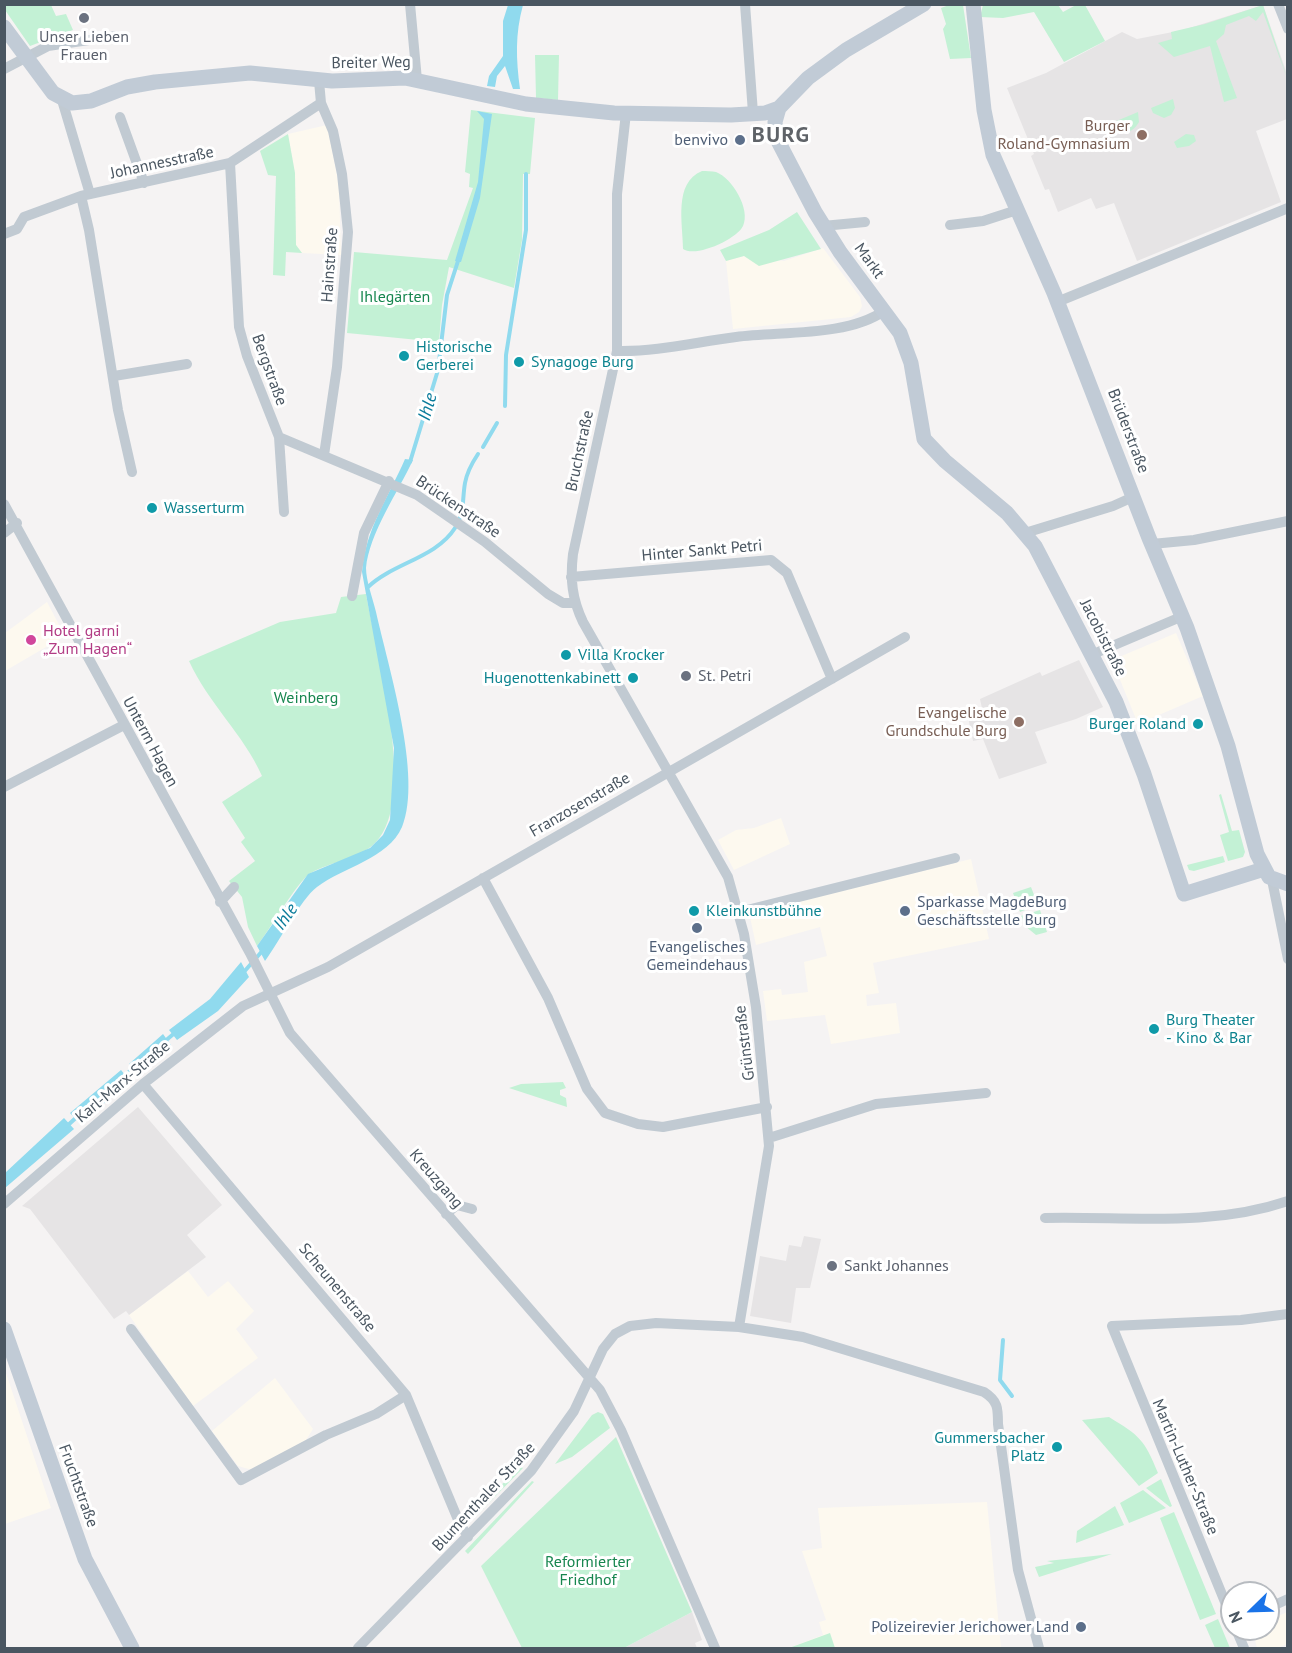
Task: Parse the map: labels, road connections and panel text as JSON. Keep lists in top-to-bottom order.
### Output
{
  "streets": {
    "street": [
      "Breiter Weg",
      "Johannesstraße",
      "Markt",
      "Hainstraße",
      "Bergstraße",
      "Brüderstraße",
      "Bruchstraße",
      "Brückenstraße",
      "Hinter Sankt Petri",
      "Jacobistraße",
      "Unterm Hagen",
      "Franzosenstraße",
      "Grünstraße",
      "Karl-Marx-Straße",
      "Kreuzgang",
      "Scheunenstraße",
      "Martin-Luther-Straße",
      "Fruchtstraße",
      "Blumenthaler Straße"
    ]
  },
  "crossings": [
    ["Breiter Weg", "Markt"],
    ["Breiter Weg", "Hainstraße"],
    ["Breiter Weg", "Bruchstraße"],
    ["Johannesstraße", "Hainstraße"],
    ["Johannesstraße", "Bergstraße"],
    ["Markt", "Jacobistraße"],
    ["Hainstraße", "Brückenstraße"],
    ["Bergstraße", "Brückenstraße"],
    ["Brüderstraße", "Jacobistraße"],
    ["Bruchstraße", "Brückenstraße"],
    ["Bruchstraße", "Hinter Sankt Petri"],
    ["Bruchstraße", "Franzosenstraße"],
    ["Bruchstraße", "Grünstraße"],
    ["Hinter Sankt Petri", "Franzosenstraße"],
    ["Unterm Hagen", "Franzosenstraße"],
    ["Unterm Hagen", "Karl-Marx-Straße"],
    ["Unterm Hagen", "Kreuzgang"],
    ["Franzosenstraße", "Grünstraße"],
    ["Franzosenstraße", "Karl-Marx-Straße"],
    ["Franzosenstraße", "Kreuzgang"],
    ["Grünstraße", "Blumenthaler Straße"],
    ["Karl-Marx-Straße", "Kreuzgang"],
    ["Karl-Marx-Straße", "Scheunenstraße"],
    ["Kreuzgang", "Blumenthaler Straße"],
    ["Scheunenstraße", "Blumenthaler Straße"]
  ],
  "districts": ["BURG"],
  "water": ["Ihle"],
  "parks": ["Ihlegärten", "Weinberg", "Reformierter Friedhof"],
  "places": [
    "Unser Lieben Frauen",
    "Burger Roland-Gymnasium",
    "benvivo",
    "Historische Gerberei",
    "Synagoge Burg",
    "Wasserturm",
    "Hotel garni „Zum Hagen“",
    "Villa Krocker",
    "St. Petri",
    "Hugenottenkabinett",
    "Evangelische Grundschule Burg",
    "Burger Roland",
    "Kleinkunstbühne",
    "Sparkasse MagdeBurg Geschäftsstelle Burg",
    "Evangelisches Gemeindehaus",
    "Burg Theater - Kino & Bar",
    "Sankt Johannes",
    "Gummersbacher Platz",
    "Polizeirevier Jerichower Land"
  ],
  "north": "bottom left"
}
